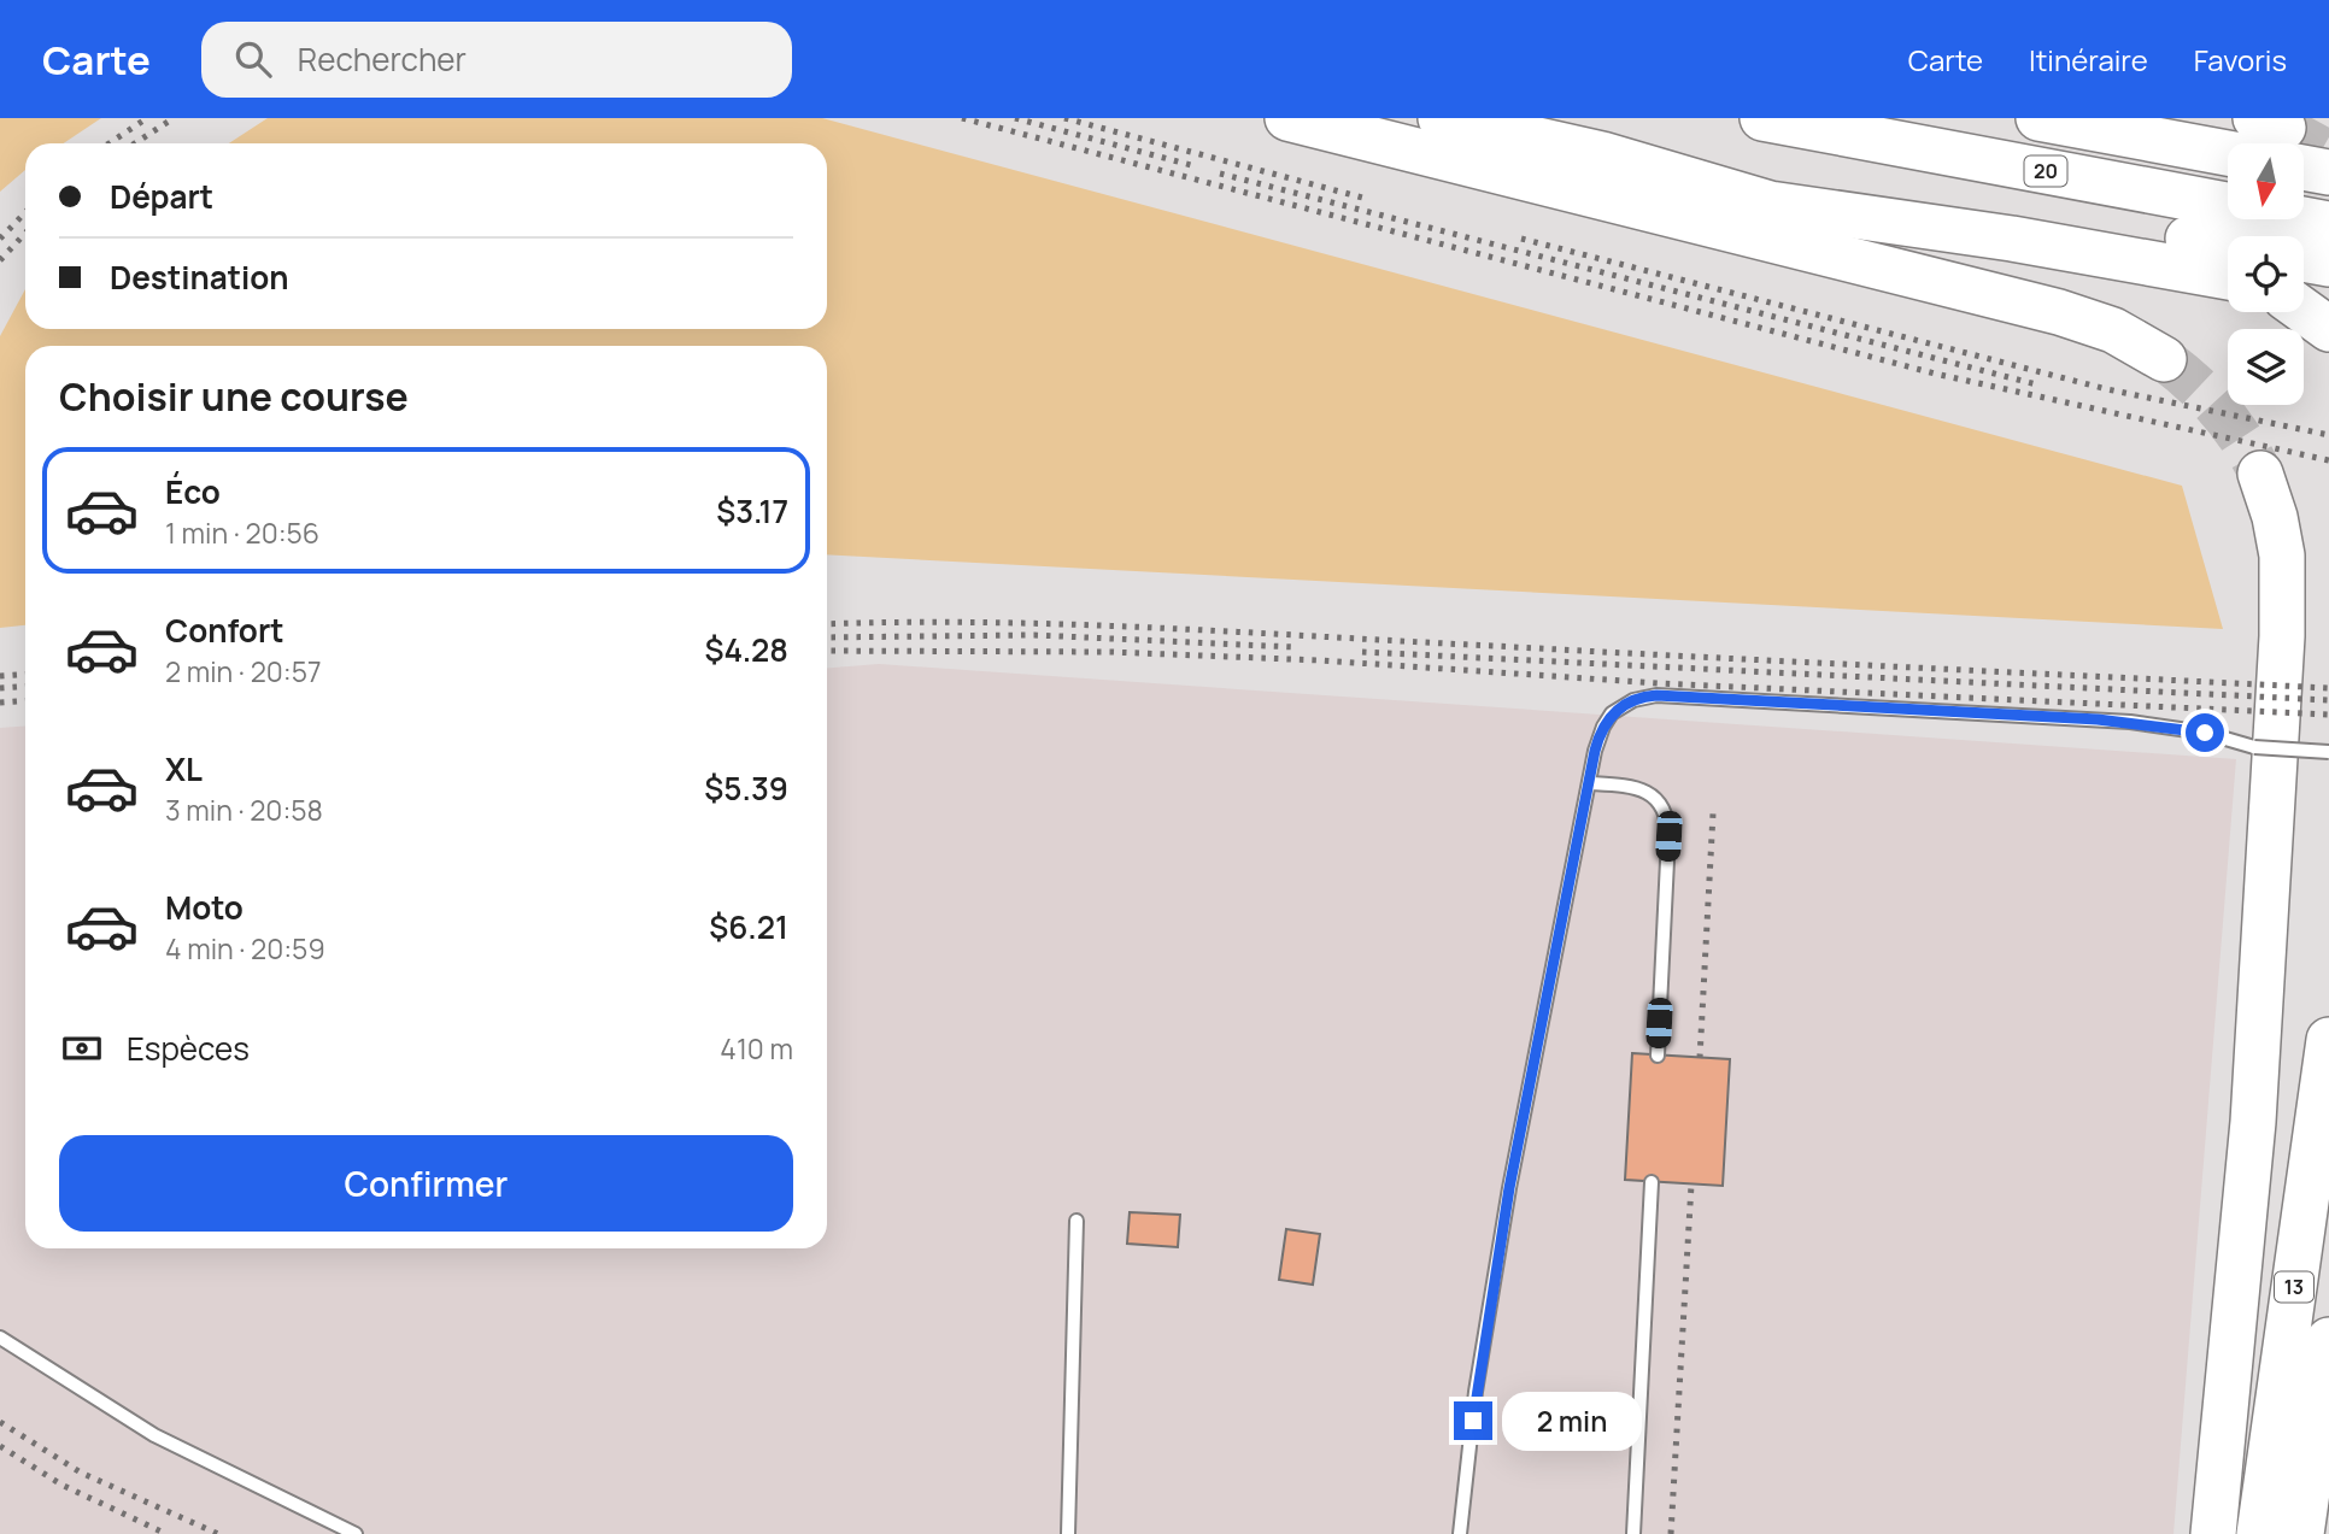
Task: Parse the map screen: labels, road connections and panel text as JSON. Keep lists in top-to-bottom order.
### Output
{
  "streets": {
    "highway": ["20", "13"]
  },
  "north": "bottom",
  "page": {
    "header": "Carte",
    "search": "Rechercher",
    "nav": ["Carte", "Itinéraire", "Favoris"],
    "banner": ["Départ", "Destination"],
    "heading": "Choisir une course",
    "list": [
      {
        "name": "Éco",
        "note": "1 min · 20:56",
        "value": "$3.17"
      },
      {
        "name": "Confort",
        "note": "2 min · 20:57",
        "value": "$4.28"
      },
      {
        "name": "XL",
        "note": "3 min · 20:58",
        "value": "$5.39"
      },
      {
        "name": "Moto",
        "note": "4 min · 20:59",
        "value": "$6.21"
      }
    ],
    "pay": ["Espèces", "410 m"],
    "buttons": "Confirmer",
    "bubble": "2 min"
  }
}
